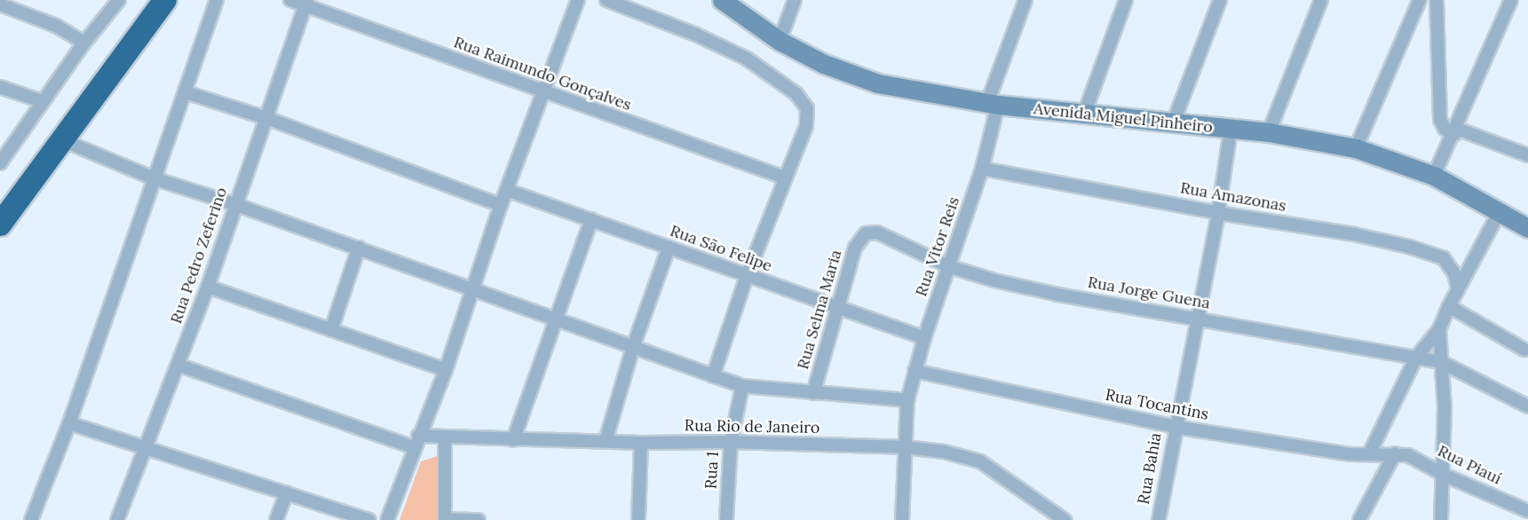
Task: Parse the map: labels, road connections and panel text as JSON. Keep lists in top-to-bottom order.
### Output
{
  "streets": {
    "street": [
      "Rua Raimundo Gonçalves",
      "Avenida Miguel Pinheiro",
      "Rua Amazonas",
      "Rua Vitor Reis",
      "Rua São Felipe",
      "Rua Pedro Zeferino",
      "Rua Jorge Guena",
      "Rua Selma Maria",
      "Rua Tocantins",
      "Rua Rio de Janeiro",
      "Rua Piauí",
      "Rua Bahia",
      "Rua 1"
    ]
  },
  "crossings": [
    ["Rua Raimundo Gonçalves", "Rua Pedro Zeferino"],
    ["Avenida Miguel Pinheiro", "Rua Vitor Reis"],
    ["Avenida Miguel Pinheiro", "Rua Bahia"],
    ["Rua Amazonas", "Rua Vitor Reis"],
    ["Rua Amazonas", "Rua Bahia"],
    ["Rua Vitor Reis", "Rua São Felipe"],
    ["Rua Vitor Reis", "Rua Jorge Guena"],
    ["Rua Vitor Reis", "Rua Tocantins"],
    ["Rua Vitor Reis", "Rua Rio de Janeiro"],
    ["Rua São Felipe", "Rua Selma Maria"],
    ["Rua Pedro Zeferino", "Rua Rio de Janeiro"],
    ["Rua Jorge Guena", "Rua Selma Maria"],
    ["Rua Jorge Guena", "Rua Bahia"],
    ["Rua Tocantins", "Rua Piauí"],
    ["Rua Tocantins", "Rua Bahia"],
    ["Rua Rio de Janeiro", "Rua 1"]
  ]
}
